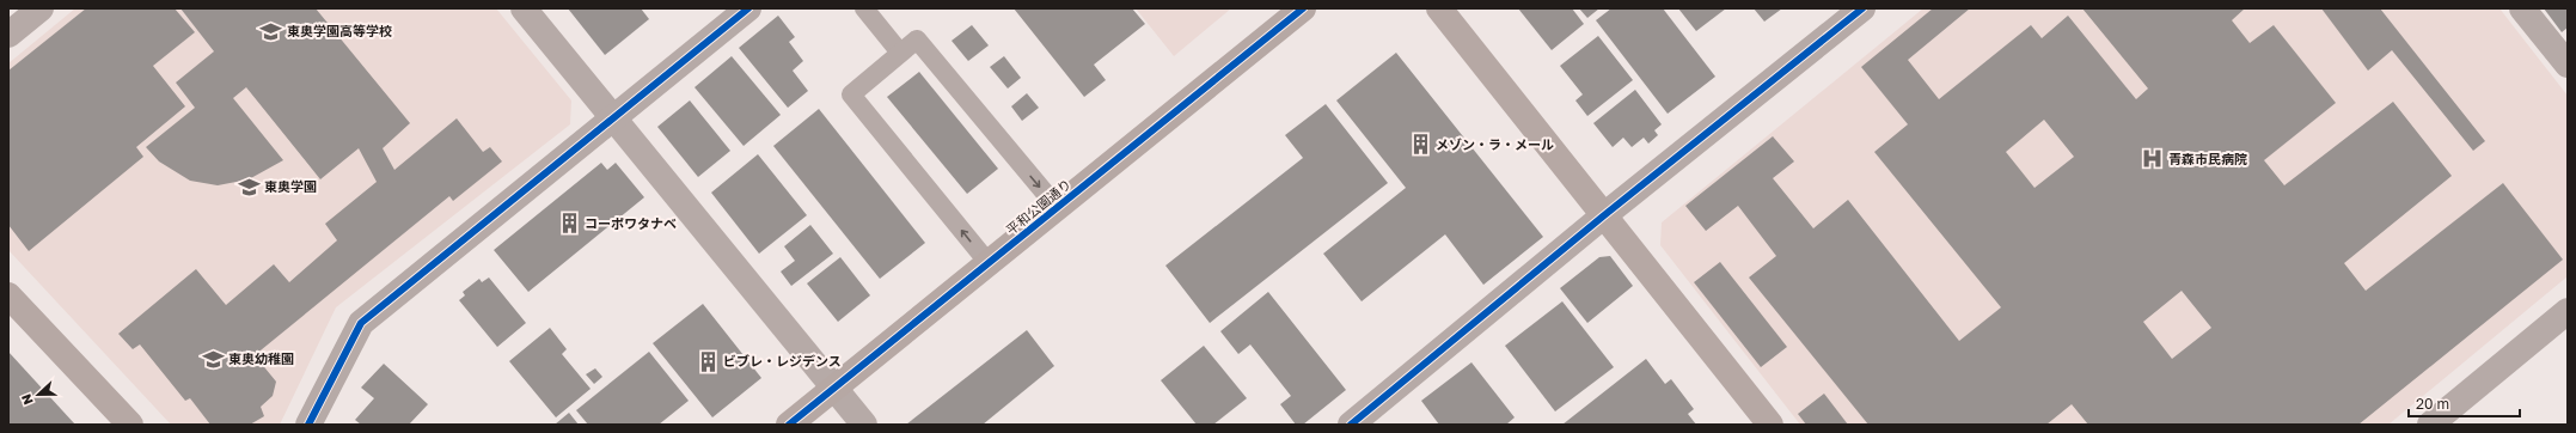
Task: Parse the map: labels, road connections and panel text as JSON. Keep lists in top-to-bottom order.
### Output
{
  "streets": {
    "street": ["平和公園通り"]
  },
  "places": {
    "school or university": ["東奥学園高等学校", "東奥学園", "東奥幼稚園"],
    "building": ["メゾン・ラ・メール", "コーポワタナベ", "ビブレ・レジデンス"],
    "hospital": ["青森市民病院"]
  },
  "scale_bar": "20 m",
  "north": "left"
}
